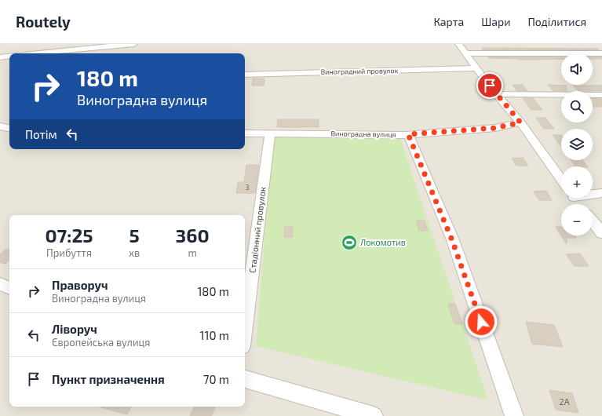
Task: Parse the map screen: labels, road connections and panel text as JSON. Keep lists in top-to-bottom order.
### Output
{
  "streets": {
    "street": ["Виноградний провулок", "Виноградна вулиця", "Стадіонний провулок"]
  },
  "crossings": [
    ["Виноградна вулиця", "Стадіонний провулок"]
  ],
  "places": {
    "sports": ["Локомотив"]
  },
  "house_numbers": ["3", "2А"],
  "page": {
    "header": "Routely",
    "nav": ["Карта", "Шари", "Поділитися"],
    "map_buttons": ["+", "−"],
    "turn": ["180 m", "Виноградна вулиця"],
    "then": "Потім",
    "eta": [
      "07:25",
      "Прибуття",
      "5",
      "хв",
      "360",
      "m"
    ],
    "list": [
      {
        "name": "Праворуч",
        "note": "Виноградна вулиця",
        "value": "180 m"
      },
      {
        "name": "Ліворуч",
        "note": "Європейська вулиця",
        "value": "110 m"
      },
      {
        "name": "Пункт призначення",
        "value": "70 m"
      }
    ]
  }
}
